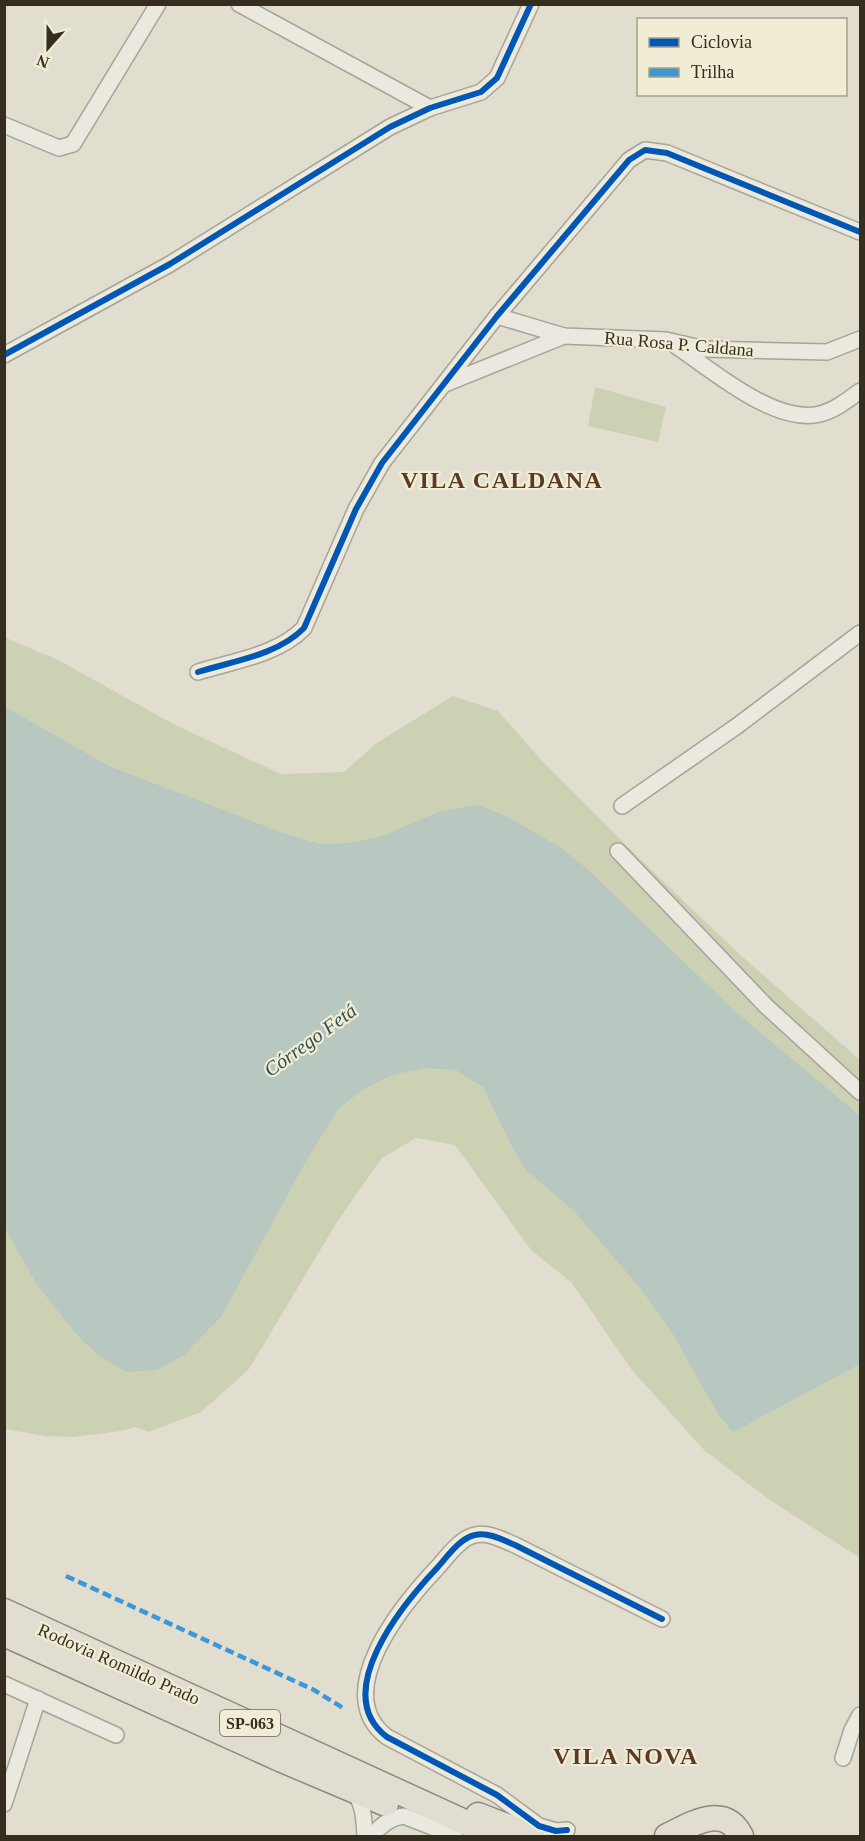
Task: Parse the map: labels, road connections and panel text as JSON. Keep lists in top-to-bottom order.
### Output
{
  "streets": {
    "main road": ["Rodovia Romildo Prado", "SP-063"],
    "street": ["Rua Rosa P. Caldana"]
  },
  "districts": ["VILA CALDANA", "VILA NOVA"],
  "water": ["Córrego Fetá"],
  "legend": ["Ciclovia", "Trilha"],
  "north": "bottom"
}
